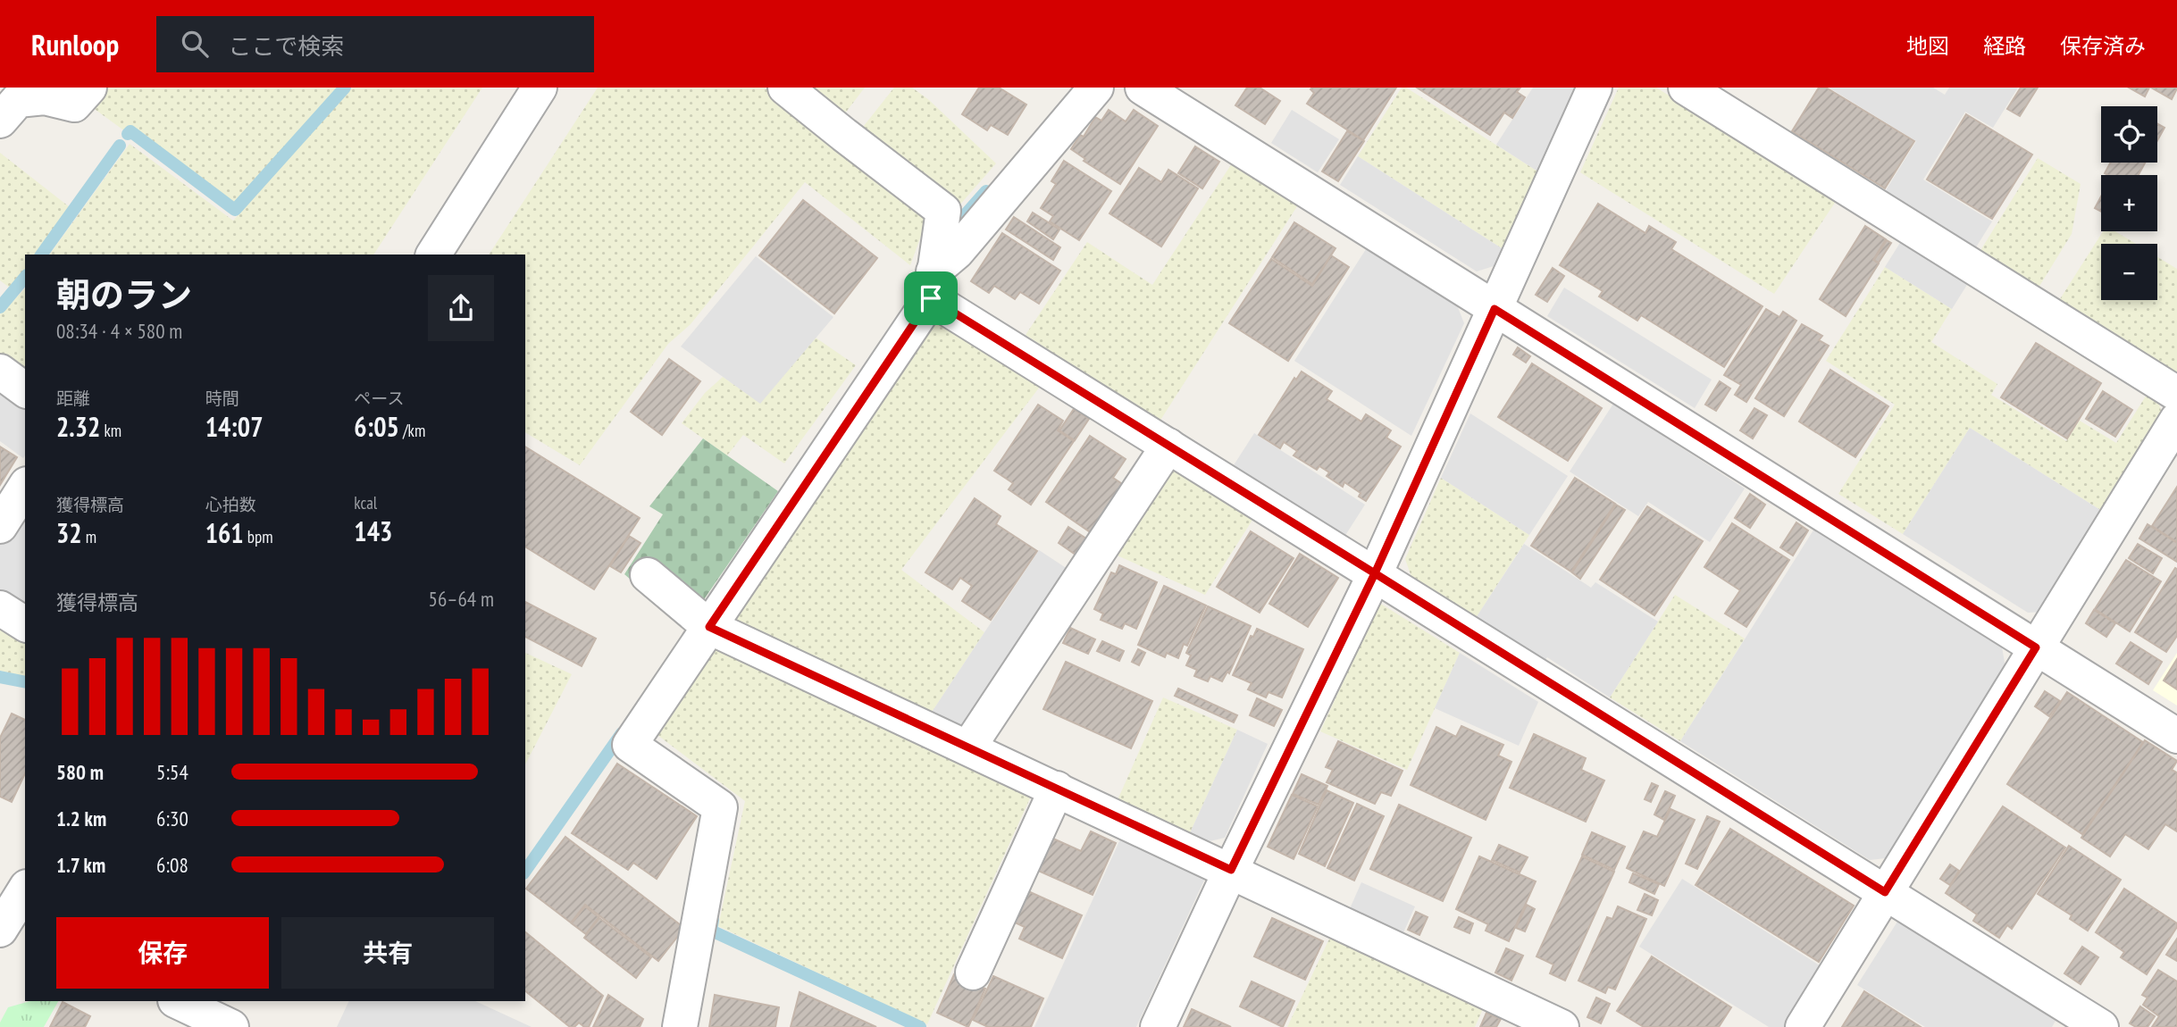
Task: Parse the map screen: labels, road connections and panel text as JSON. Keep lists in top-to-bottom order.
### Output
{
  "page": {
    "header": "Runloop",
    "search": "ここで検索",
    "nav": ["地図", "経路", "保存済み"],
    "map_buttons": ["+", "−"],
    "heading": ["朝のラン", "08:34 · 4 × 580 m"],
    "stats": [
      ["距離", "2.32 km"],
      ["時間", "14:07"],
      ["ペース", "6:05 /km"],
      ["獲得標高", "32 m"],
      ["心拍数", "161 bpm"],
      ["kcal", "143"]
    ],
    "chart": ["獲得標高", "56–64 m"],
    "list": [
      {
        "name": "580 m",
        "note": "5:54"
      },
      {
        "name": "1.2 km",
        "note": "6:30"
      },
      {
        "name": "1.7 km",
        "note": "6:08"
      }
    ],
    "buttons": ["保存", "共有"]
  }
}
